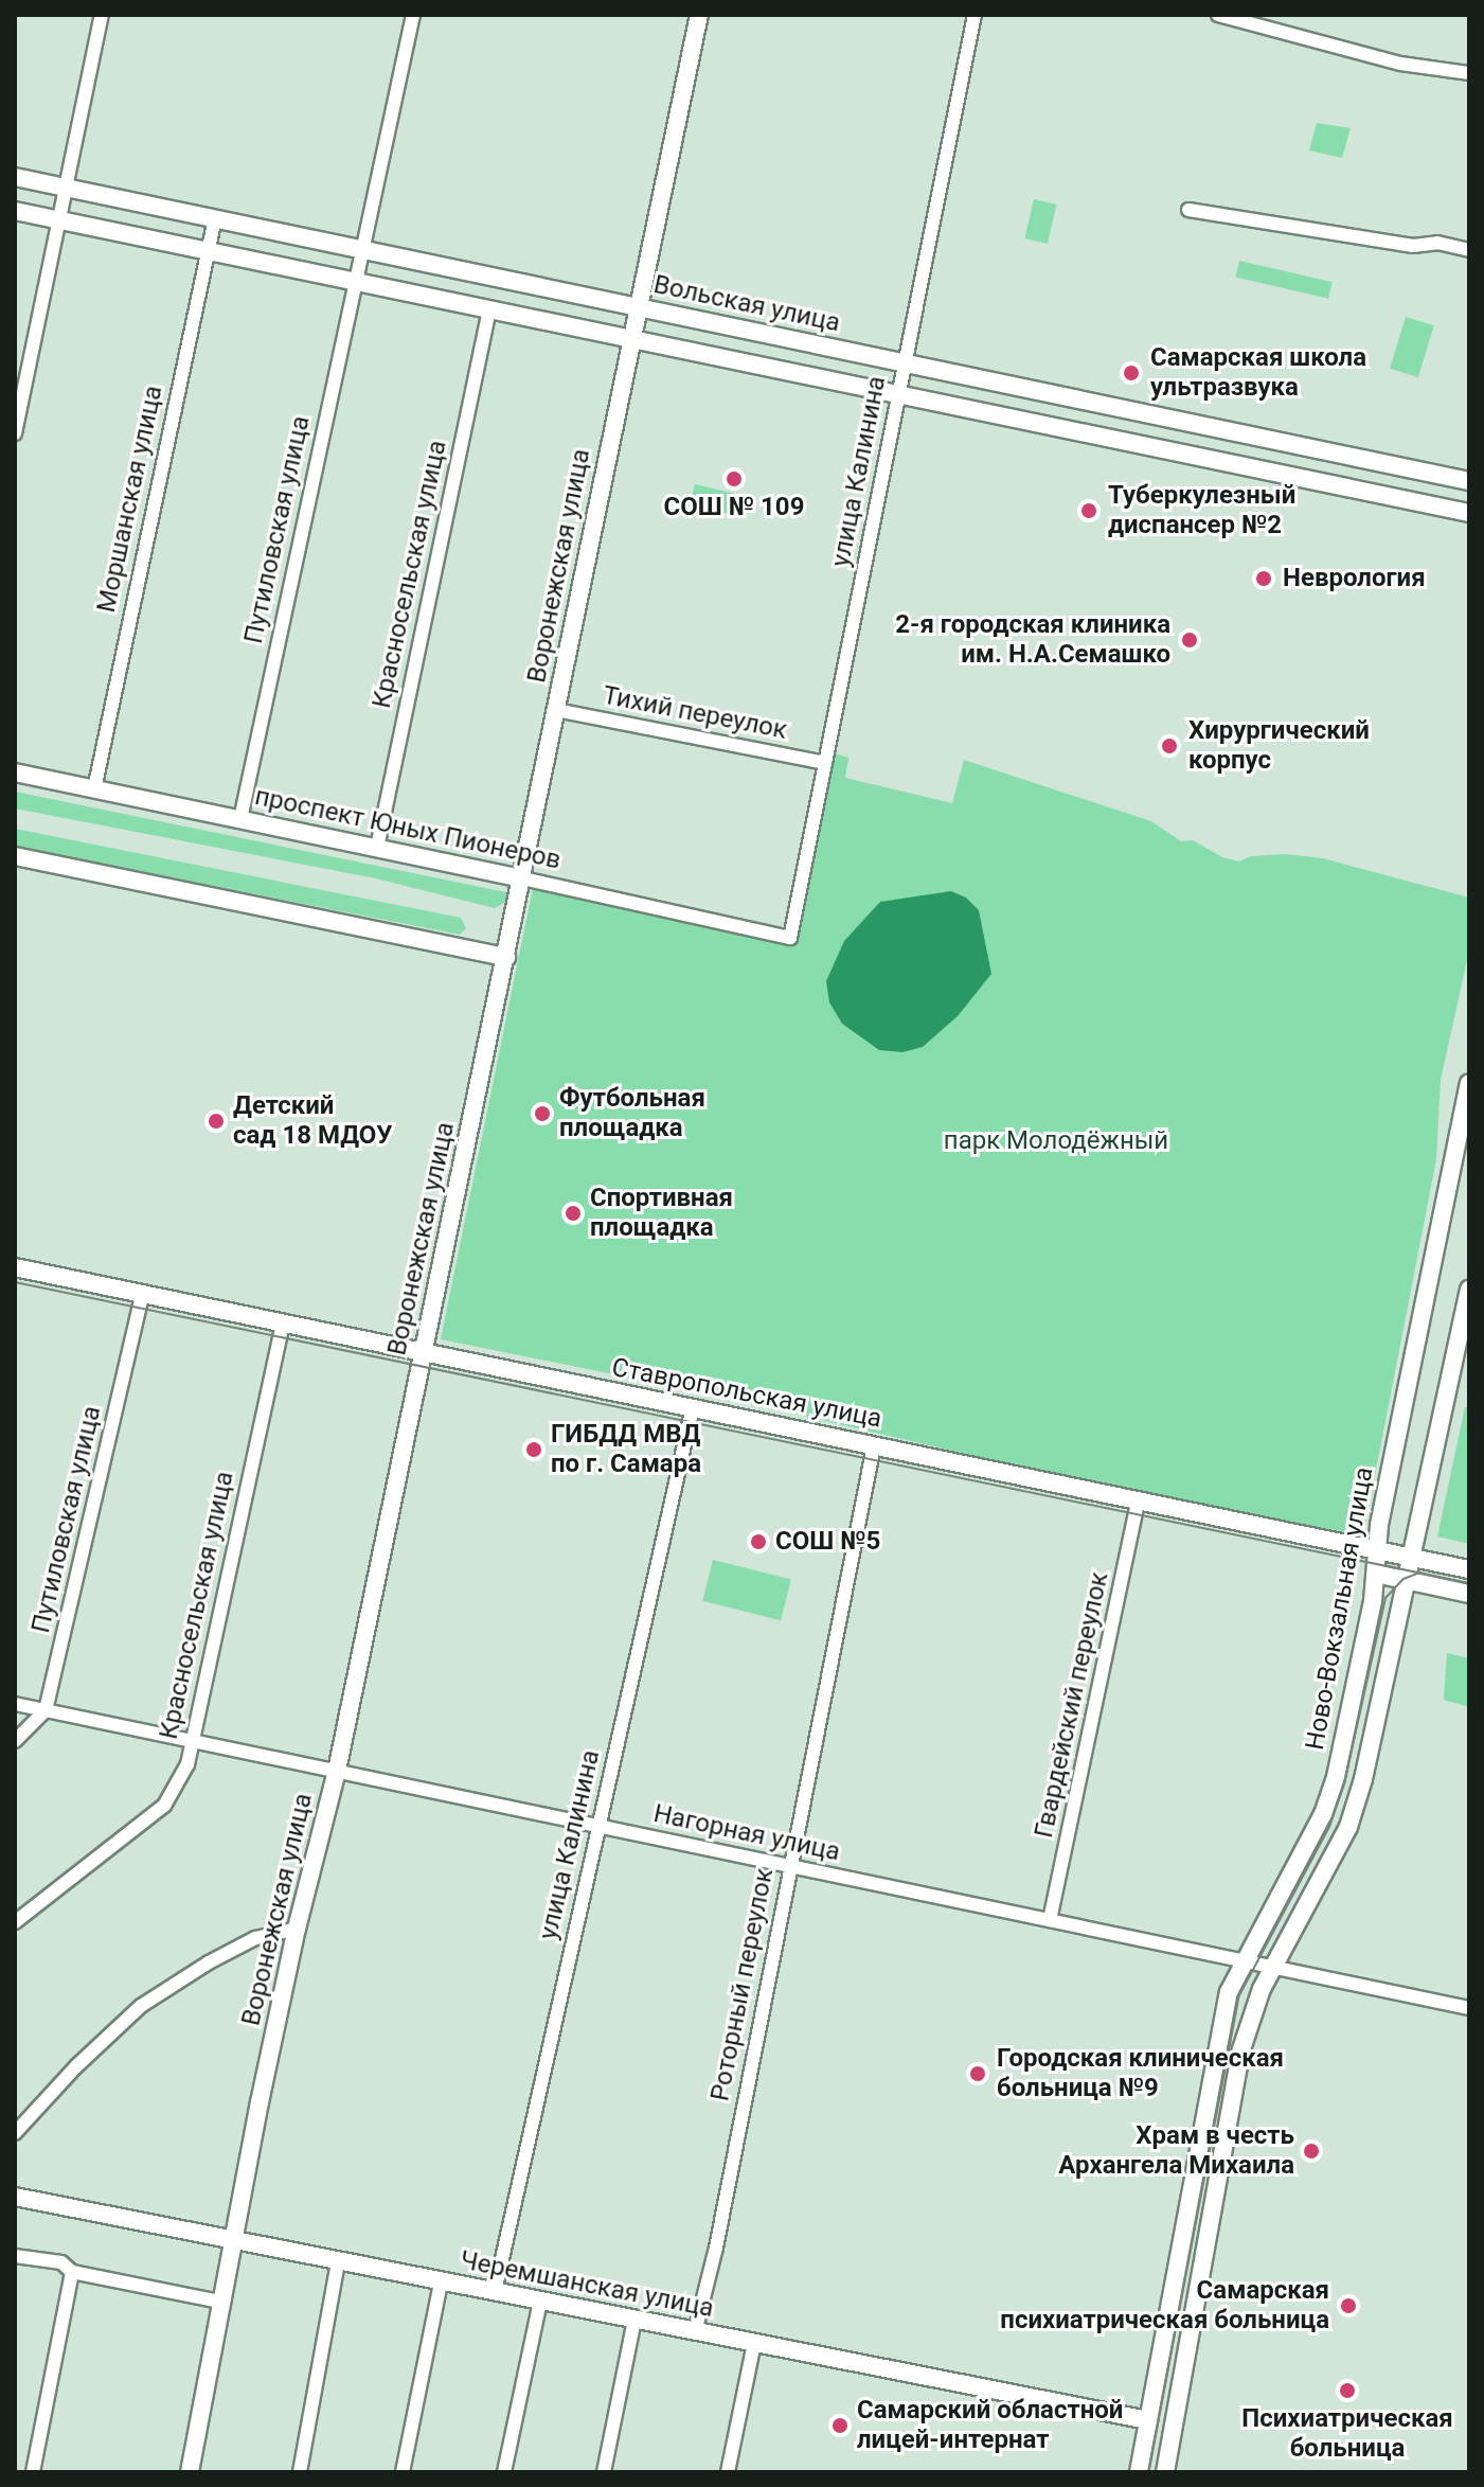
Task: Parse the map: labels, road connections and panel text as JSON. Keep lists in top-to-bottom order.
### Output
{
  "streets": {
    "street": [
      "Вольская улица",
      "улица Калинина",
      "Моршанская улица",
      "Путиловская улица",
      "Воронежская улица",
      "Красносельская улица",
      "Тихий переулок",
      "проспект Юных Пионеров",
      "Ставропольская улица",
      "Ново-Вокзальная улица",
      "Гвардейский переулок",
      "Нагорная улица",
      "Роторный переулок",
      "Черемшанская улица"
    ]
  },
  "crossings": [
    ["Вольская улица", "улица Калинина"],
    ["Вольская улица", "Моршанская улица"],
    ["Вольская улица", "Путиловская улица"],
    ["Вольская улица", "Воронежская улица"],
    ["улица Калинина", "Тихий переулок"],
    ["улица Калинина", "проспект Юных Пионеров"],
    ["улица Калинина", "Ставропольская улица"],
    ["улица Калинина", "Нагорная улица"],
    ["улица Калинина", "Черемшанская улица"],
    ["Моршанская улица", "проспект Юных Пионеров"],
    ["Путиловская улица", "проспект Юных Пионеров"],
    ["Путиловская улица", "Ставропольская улица"],
    ["Путиловская улица", "Нагорная улица"],
    ["Воронежская улица", "Тихий переулок"],
    ["Воронежская улица", "проспект Юных Пионеров"],
    ["Воронежская улица", "Ставропольская улица"],
    ["Воронежская улица", "Нагорная улица"],
    ["Воронежская улица", "Черемшанская улица"],
    ["Красносельская улица", "проспект Юных Пионеров"],
    ["Красносельская улица", "Ставропольская улица"],
    ["Красносельская улица", "Нагорная улица"],
    ["Ставропольская улица", "Ново-Вокзальная улица"],
    ["Ставропольская улица", "Гвардейский переулок"],
    ["Ставропольская улица", "Роторный переулок"],
    ["Ново-Вокзальная улица", "Нагорная улица"],
    ["Ново-Вокзальная улица", "Черемшанская улица"],
    ["Гвардейский переулок", "Нагорная улица"],
    ["Нагорная улица", "Роторный переулок"],
    ["Роторный переулок", "Черемшанская улица"]
  ],
  "parks": ["парк Молодёжный"],
  "places": [
    "Самарская школа ультразвука",
    "СОШ № 109",
    "Туберкулезный диспансер №2",
    "Неврология",
    "2-я городская клиника им. Н.А.Семашко",
    "Хирургический корпус",
    "Футбольная площадка",
    "Детский сад 18 МДОУ",
    "Спортивная площадка",
    "ГИБДД МВД по г. Самара",
    "СОШ №5",
    "Городская клиническая больница №9",
    "Храм в честь Архангела Михаила",
    "Самарская психиатрическая больница",
    "Психиатрическая больница",
    "Самарский областной лицей-интернат"
  ]
}
